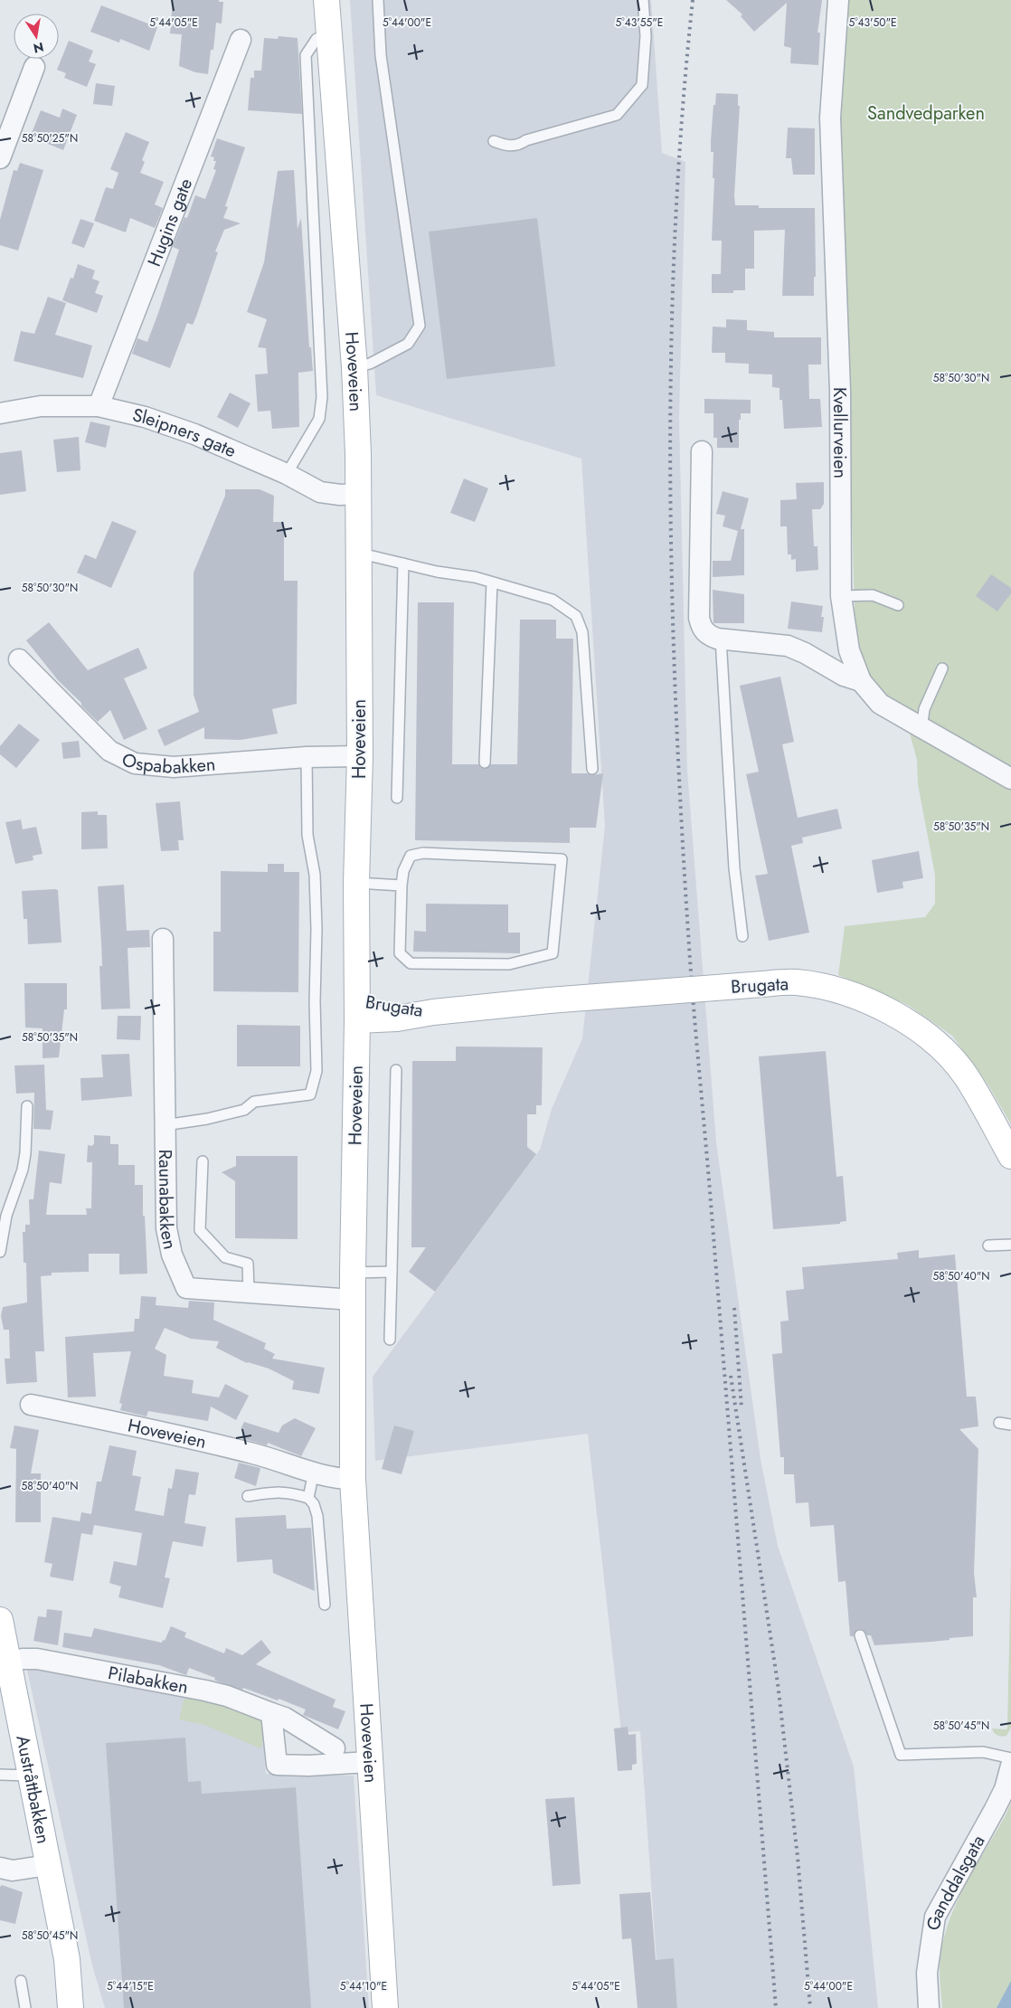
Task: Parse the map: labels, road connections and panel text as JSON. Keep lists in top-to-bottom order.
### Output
{
  "streets": {
    "main road": ["Hoveveien", "Brugata", "Austråttbakken"],
    "street": [
      "Hugins gate",
      "Kvellurveien",
      "Sleipners gate",
      "Ospabakken",
      "Raunabakken",
      "Pilabakken",
      "Ganddalsgata"
    ]
  },
  "crossings": [
    ["Hugins gate", "Sleipners gate"],
    ["Hoveveien", "Sleipners gate"],
    ["Hoveveien", "Ospabakken"],
    ["Hoveveien", "Brugata"],
    ["Hoveveien", "Raunabakken"]
  ],
  "parks": ["Sandvedparken"],
  "north": "bottom",
  "coordinates": [
    "5°44'05\"E",
    "5°44'00\"E",
    "5°43'55\"E",
    "5°43'50\"E",
    "58°50'25\"N",
    "58°50'30\"N",
    "58°50'35\"N",
    "58°50'40\"N",
    "58°50'45\"N",
    "5°44'15\"E",
    "5°44'10\"E"
  ]
}
